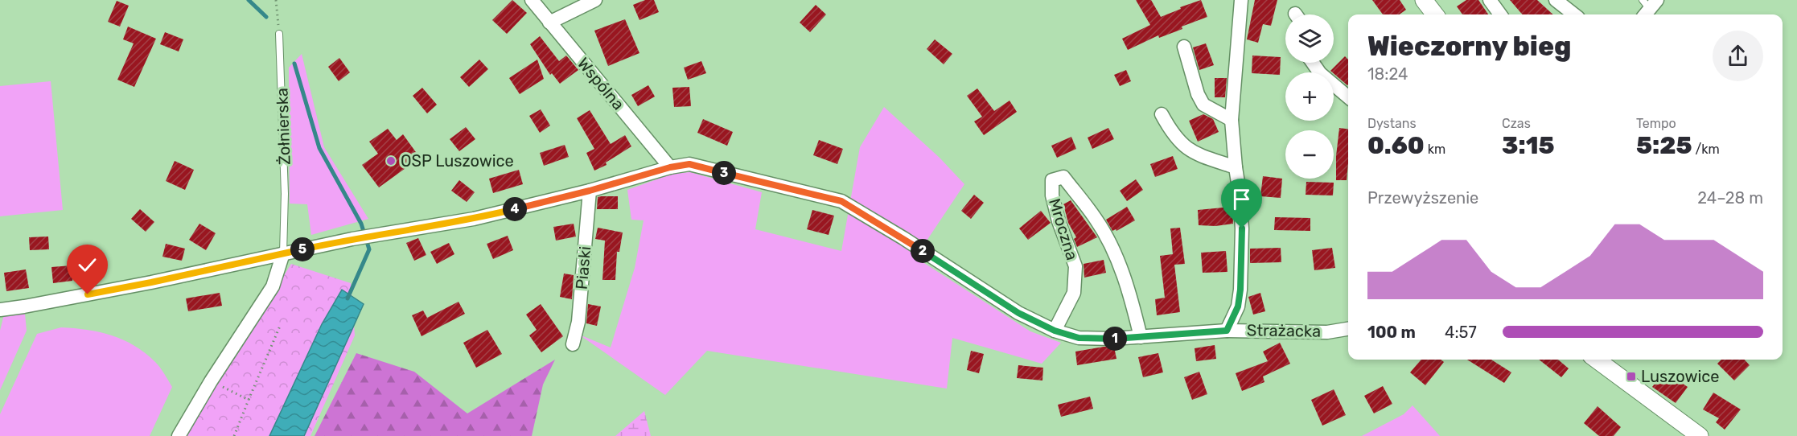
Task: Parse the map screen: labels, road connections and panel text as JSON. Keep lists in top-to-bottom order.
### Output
{
  "streets": {
    "street": [
      "Wspólna",
      "Mroczna",
      "Piaski",
      "Strażacka"
    ],
    "lane": ["Żołnierska"]
  },
  "crossings": [
    ["Wspólna", "Strażacka"],
    ["Żołnierska", "Strażacka"],
    ["Mroczna", "Strażacka"],
    ["Piaski", "Strażacka"]
  ],
  "places": {
    "other": ["OSP Luszowice"],
    "transit": ["Luszowice"]
  },
  "page": {
    "map_buttons": ["+", "−"],
    "heading": ["Wieczorny bieg", "18:24"],
    "stats": [
      ["Dystans", "0.60 km"],
      ["Czas", "3:15"],
      ["Tempo", "5:25 /km"]
    ],
    "pins": [
      "3",
      "4",
      "5",
      "2",
      "1"
    ],
    "chart": ["Przewyższenie", "24–28 m"],
    "list": [
      {
        "name": "100 m",
        "note": "4:57"
      }
    ]
  }
}
